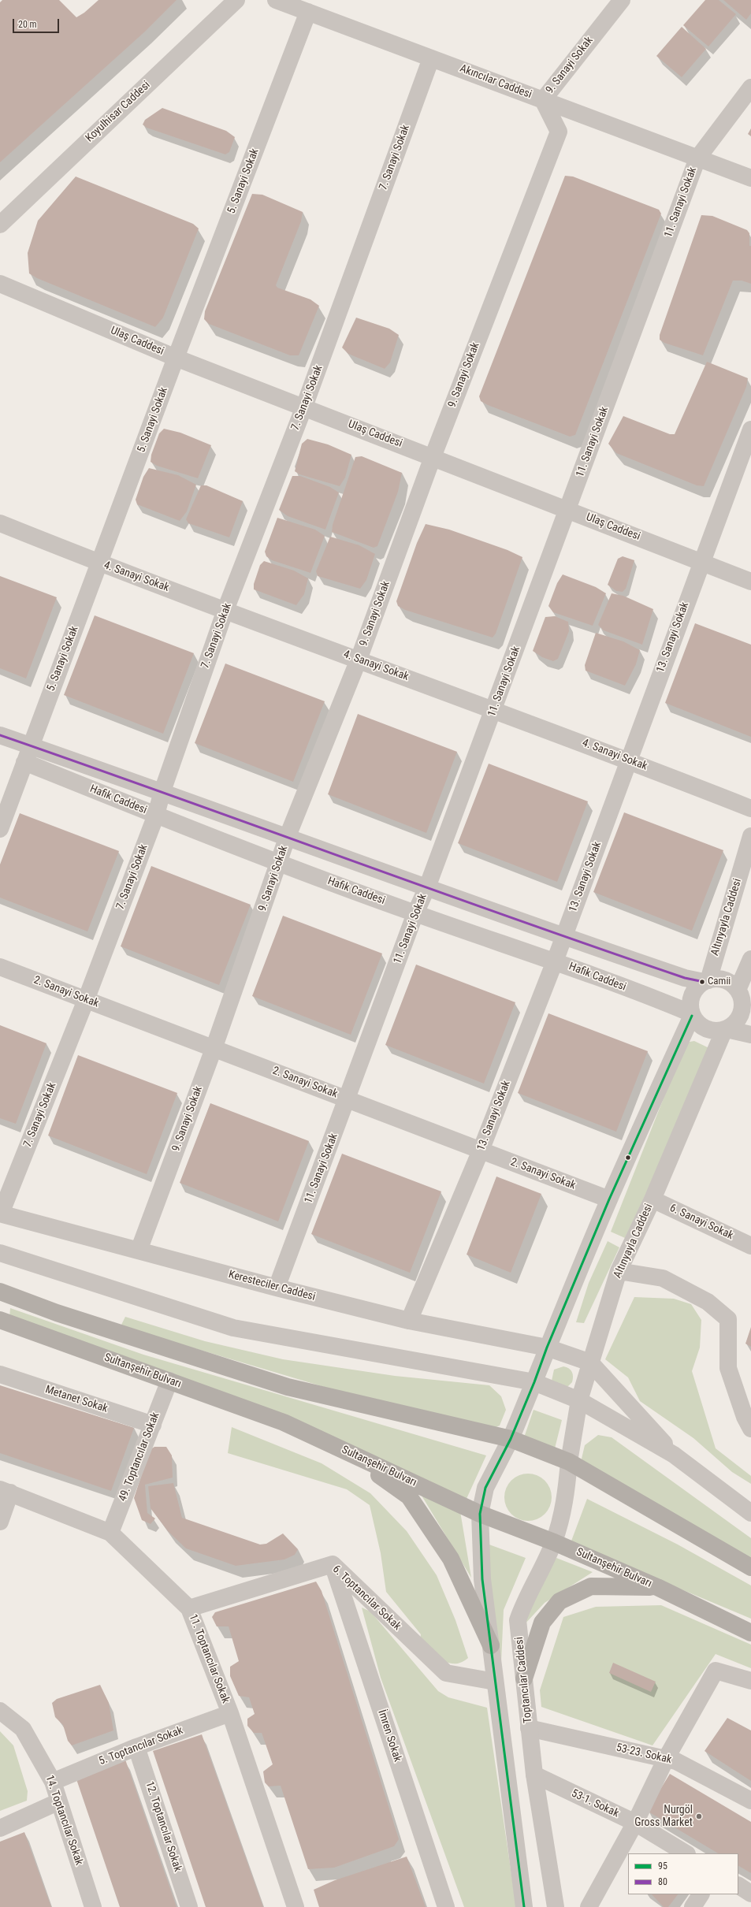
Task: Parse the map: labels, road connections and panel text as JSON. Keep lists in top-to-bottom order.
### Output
{
  "streets": {
    "highway": ["Sultanşehir Bulvarı"],
    "street": [
      "9. Sanayi Sokak",
      "Akıncılar Caddesi",
      "Koyulhisar Caddesi",
      "7. Sanayi Sokak",
      "5. Sanayi Sokak",
      "11. Sanayi Sokak",
      "Ulaş Caddesi",
      "4. Sanayi Sokak",
      "13. Sanayi Sokak",
      "Hafik Caddesi",
      "Altınyayla Caddesi",
      "2. Sanayi Sokak",
      "6. Sanayi Sokak",
      "Keresteciler Caddesi",
      "Metanet Sokak",
      "49. Toptancılar Sokak",
      "6. Toptancılar Sokak",
      "11. Toptancılar Sokak",
      "Toptancılar Caddesi",
      "İmren Sokak",
      "5. Toptancılar Sokak",
      "53-23. Sokak",
      "53-1. Sokak",
      "14. Toptancılar Sokak",
      "12. Toptancılar Sokak"
    ]
  },
  "crossings": [
    ["9. Sanayi Sokak", "Akıncılar Caddesi"],
    ["9. Sanayi Sokak", "Ulaş Caddesi"],
    ["9. Sanayi Sokak", "4. Sanayi Sokak"],
    ["9. Sanayi Sokak", "Hafik Caddesi"],
    ["9. Sanayi Sokak", "2. Sanayi Sokak"],
    ["9. Sanayi Sokak", "Keresteciler Caddesi"],
    ["Akıncılar Caddesi", "7. Sanayi Sokak"],
    ["Akıncılar Caddesi", "5. Sanayi Sokak"],
    ["Akıncılar Caddesi", "11. Sanayi Sokak"],
    ["7. Sanayi Sokak", "Ulaş Caddesi"],
    ["7. Sanayi Sokak", "4. Sanayi Sokak"],
    ["7. Sanayi Sokak", "Hafik Caddesi"],
    ["7. Sanayi Sokak", "2. Sanayi Sokak"],
    ["7. Sanayi Sokak", "Keresteciler Caddesi"],
    ["5. Sanayi Sokak", "Ulaş Caddesi"],
    ["5. Sanayi Sokak", "4. Sanayi Sokak"],
    ["5. Sanayi Sokak", "Hafik Caddesi"],
    ["11. Sanayi Sokak", "Ulaş Caddesi"],
    ["11. Sanayi Sokak", "4. Sanayi Sokak"],
    ["11. Sanayi Sokak", "Hafik Caddesi"],
    ["11. Sanayi Sokak", "2. Sanayi Sokak"],
    ["11. Sanayi Sokak", "Keresteciler Caddesi"],
    ["Ulaş Caddesi", "13. Sanayi Sokak"],
    ["4. Sanayi Sokak", "13. Sanayi Sokak"],
    ["13. Sanayi Sokak", "Hafik Caddesi"],
    ["13. Sanayi Sokak", "2. Sanayi Sokak"],
    ["13. Sanayi Sokak", "Keresteciler Caddesi"],
    ["Hafik Caddesi", "Altınyayla Caddesi"],
    ["Altınyayla Caddesi", "6. Sanayi Sokak"],
    ["Altınyayla Caddesi", "Keresteciler Caddesi"],
    ["Altınyayla Caddesi", "Toptancılar Caddesi"],
    ["Sultanşehir Bulvarı", "49. Toptancılar Sokak"],
    ["Sultanşehir Bulvarı", "Toptancılar Caddesi"],
    ["Metanet Sokak", "49. Toptancılar Sokak"],
    ["49. Toptancılar Sokak", "11. Toptancılar Sokak"],
    ["6. Toptancılar Sokak", "11. Toptancılar Sokak"],
    ["6. Toptancılar Sokak", "İmren Sokak"],
    ["11. Toptancılar Sokak", "5. Toptancılar Sokak"],
    ["Toptancılar Caddesi", "53-23. Sokak"],
    ["Toptancılar Caddesi", "53-1. Sokak"],
    ["5. Toptancılar Sokak", "14. Toptancılar Sokak"],
    ["5. Toptancılar Sokak", "12. Toptancılar Sokak"]
  ],
  "places": ["Camii", "Nurgöl Gross Market"],
  "lines": ["transit line 80", "transit line 95"],
  "legend": ["95", "80"],
  "scale_bar": "20 m"
}
